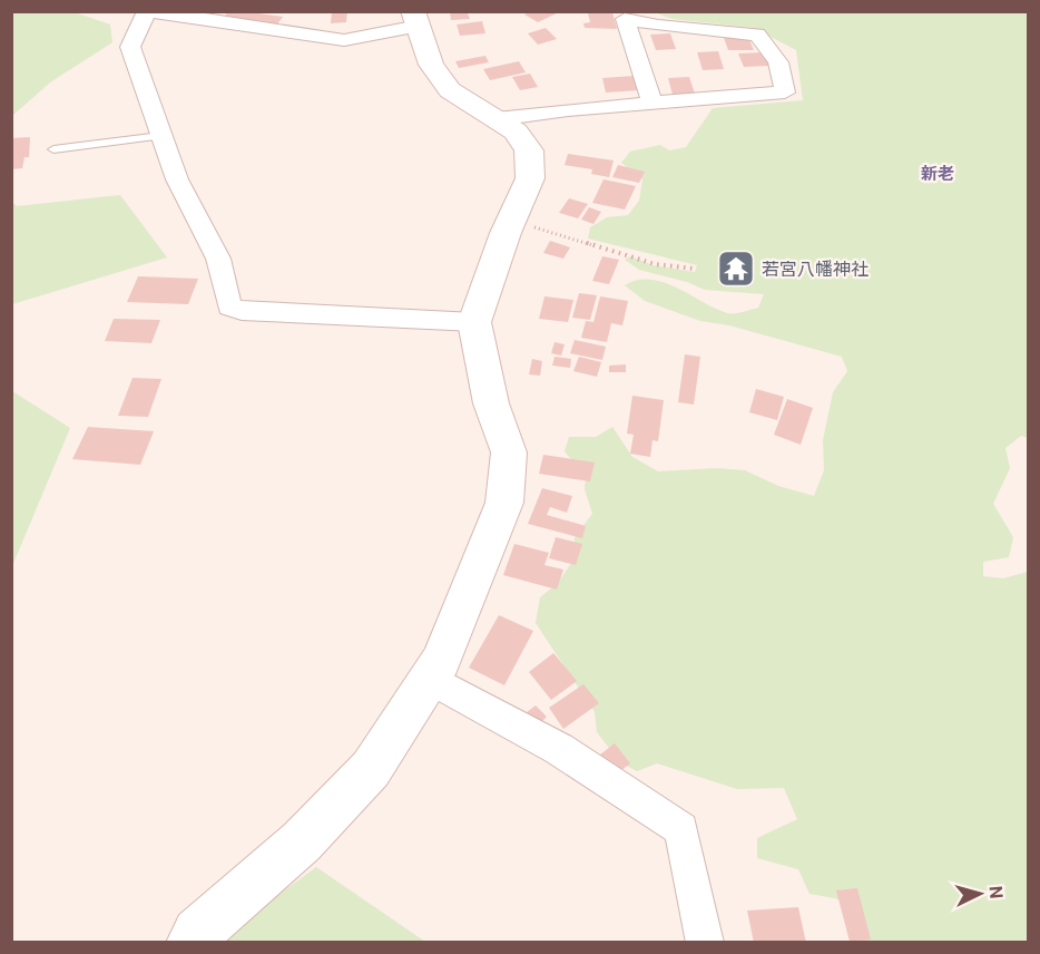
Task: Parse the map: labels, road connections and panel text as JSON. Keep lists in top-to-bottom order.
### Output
{
  "districts": ["新老"],
  "places": {
    "temple": ["若宮八幡神社"]
  },
  "north": "right"
}
